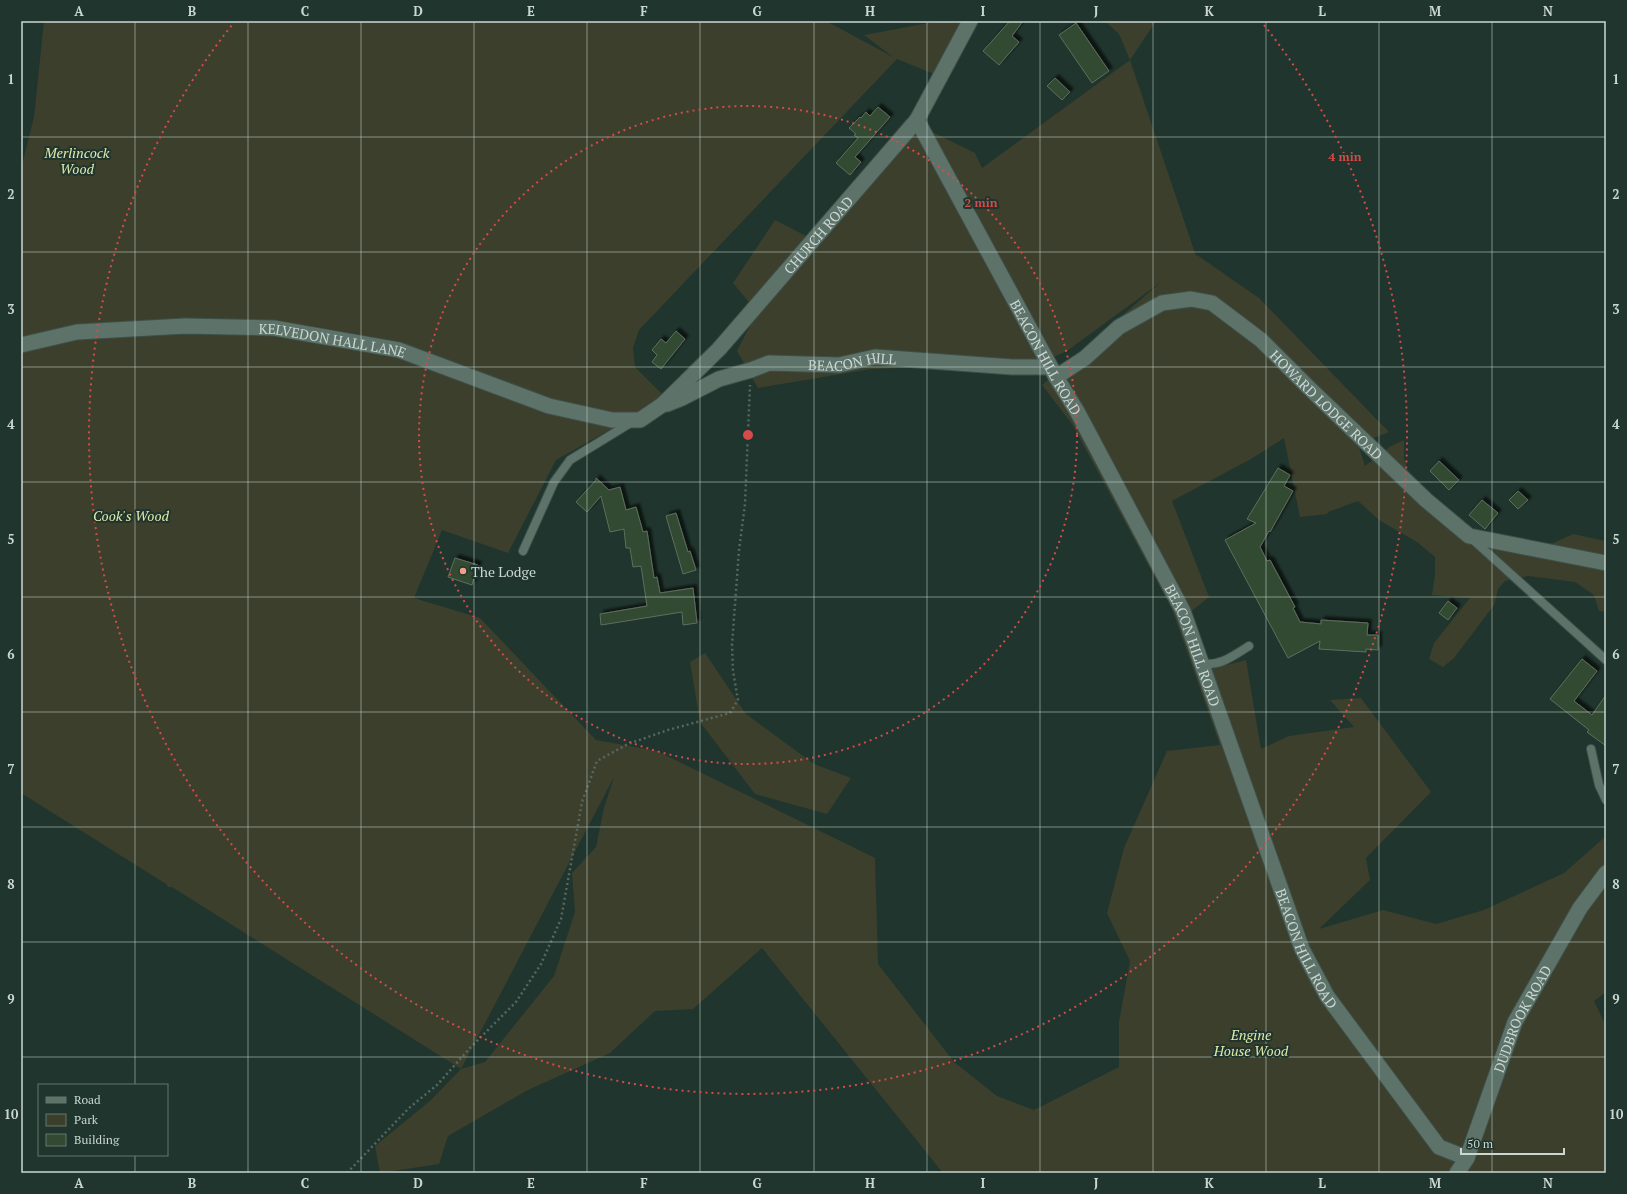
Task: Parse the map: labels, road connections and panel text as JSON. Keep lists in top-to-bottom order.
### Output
{
  "streets": {
    "street": [
      "CHURCH ROAD",
      "KELVEDON HALL LANE",
      "BEACON HILL ROAD",
      "BEACON HILL",
      "HOWARD LODGE ROAD",
      "DUDBROOK ROAD"
    ]
  },
  "crossings": [
    ["CHURCH ROAD", "KELVEDON HALL LANE"],
    ["CHURCH ROAD", "BEACON HILL ROAD"],
    ["CHURCH ROAD", "BEACON HILL"],
    ["BEACON HILL ROAD", "BEACON HILL"],
    ["BEACON HILL ROAD", "HOWARD LODGE ROAD"],
    ["BEACON HILL ROAD", "DUDBROOK ROAD"],
    ["BEACON HILL", "HOWARD LODGE ROAD"]
  ],
  "parks": ["Merlincock Wood", "Cook's Wood", "Engine House Wood"],
  "places": ["The Lodge"],
  "legend": ["Road", "Park", "Building"],
  "scale_bar": "50 m",
  "grid": {
    "columns": [
      "A",
      "B",
      "C",
      "D",
      "E",
      "F",
      "G",
      "H",
      "I",
      "J",
      "K",
      "L",
      "M",
      "N"
    ],
    "rows": [
      "1",
      "2",
      "3",
      "4",
      "5",
      "6",
      "7",
      "8",
      "9",
      "10"
    ]
  },
  "rings": ["4 min", "2 min"]
}
